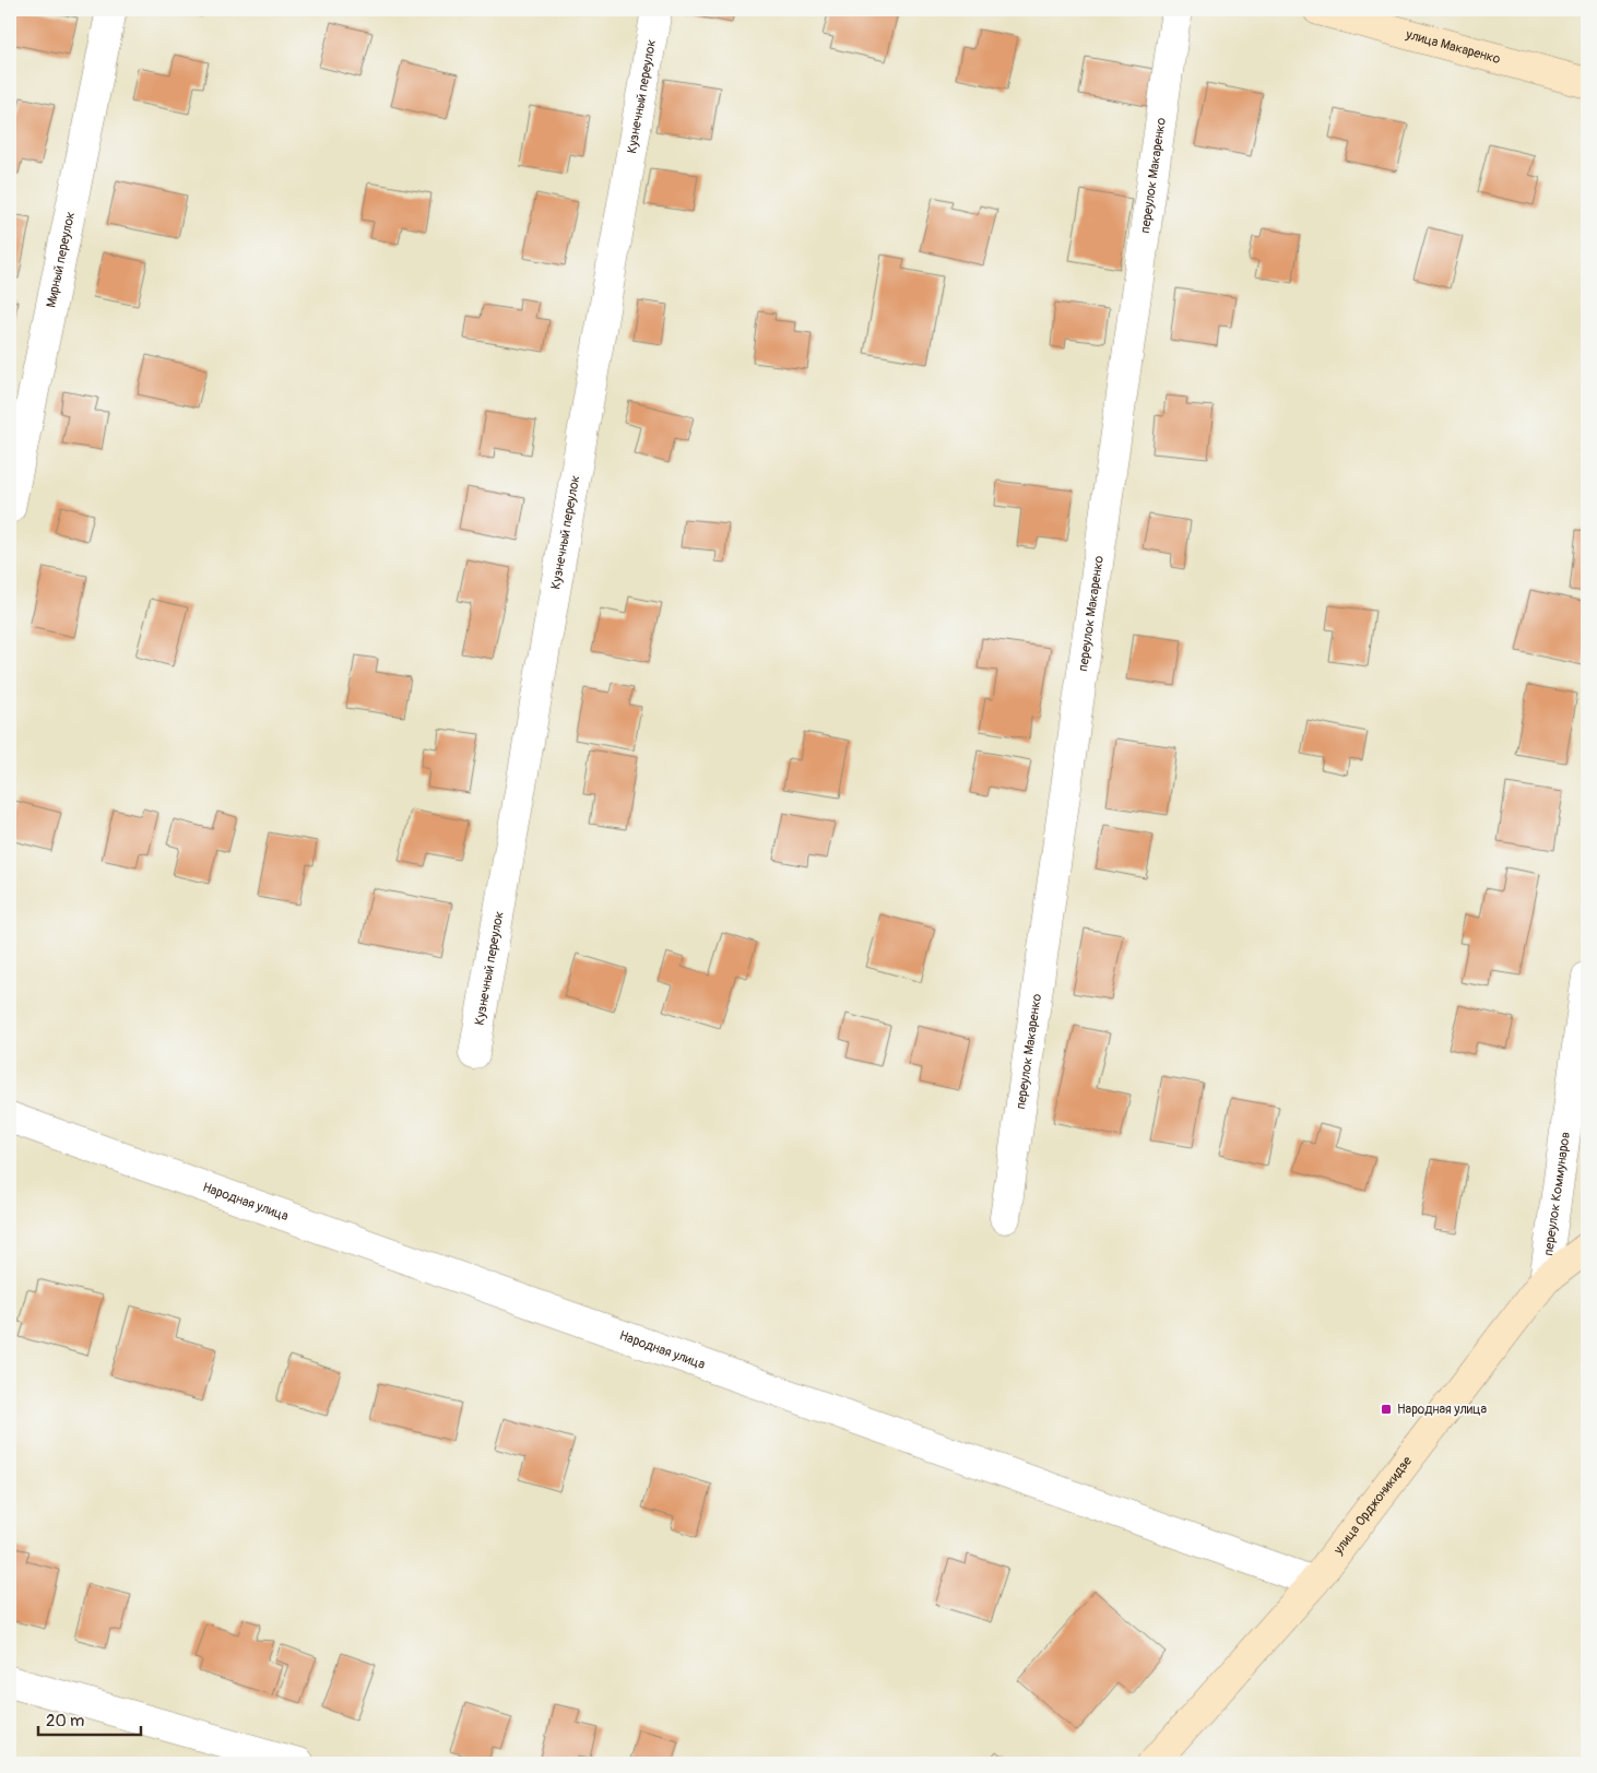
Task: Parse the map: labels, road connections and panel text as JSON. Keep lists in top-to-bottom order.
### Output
{
  "streets": {
    "main road": ["улица Макаренко", "улица Орджоникидзе"],
    "street": [
      "Кузнечный переулок",
      "переулок Макаренко",
      "Мирный переулок",
      "переулок Коммунаров",
      "Народная улица"
    ]
  },
  "crossings": [
    ["переулок Коммунаров", "улица Орджоникидзе"],
    ["Народная улица", "улица Орджоникидзе"]
  ],
  "places": {
    "transit": ["Народная улица"]
  },
  "scale_bar": "20 m"
}
